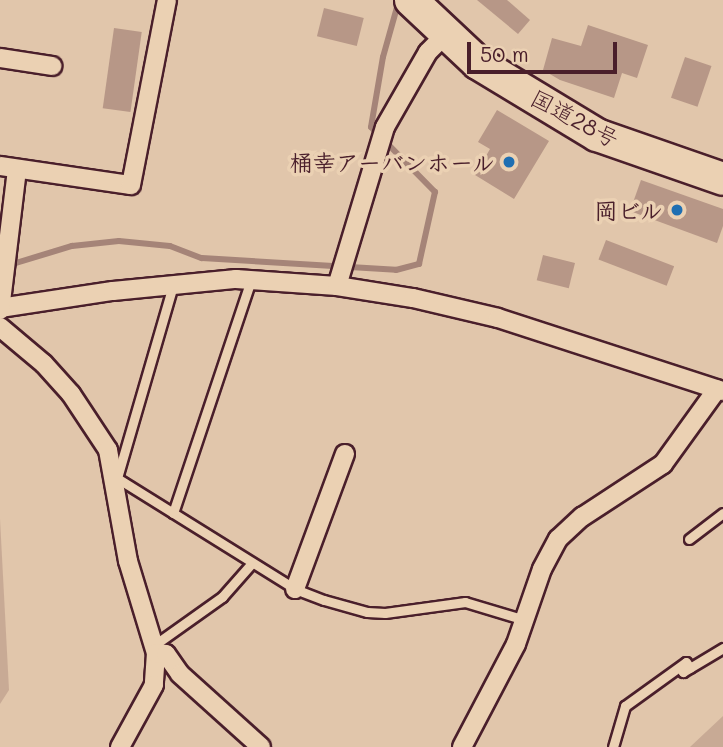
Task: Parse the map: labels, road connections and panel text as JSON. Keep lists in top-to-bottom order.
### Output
{
  "streets": {
    "highway": ["国道28号"]
  },
  "places": ["桶幸アーバンホール", "岡ビル"],
  "scale_bar": "50 m"
}
